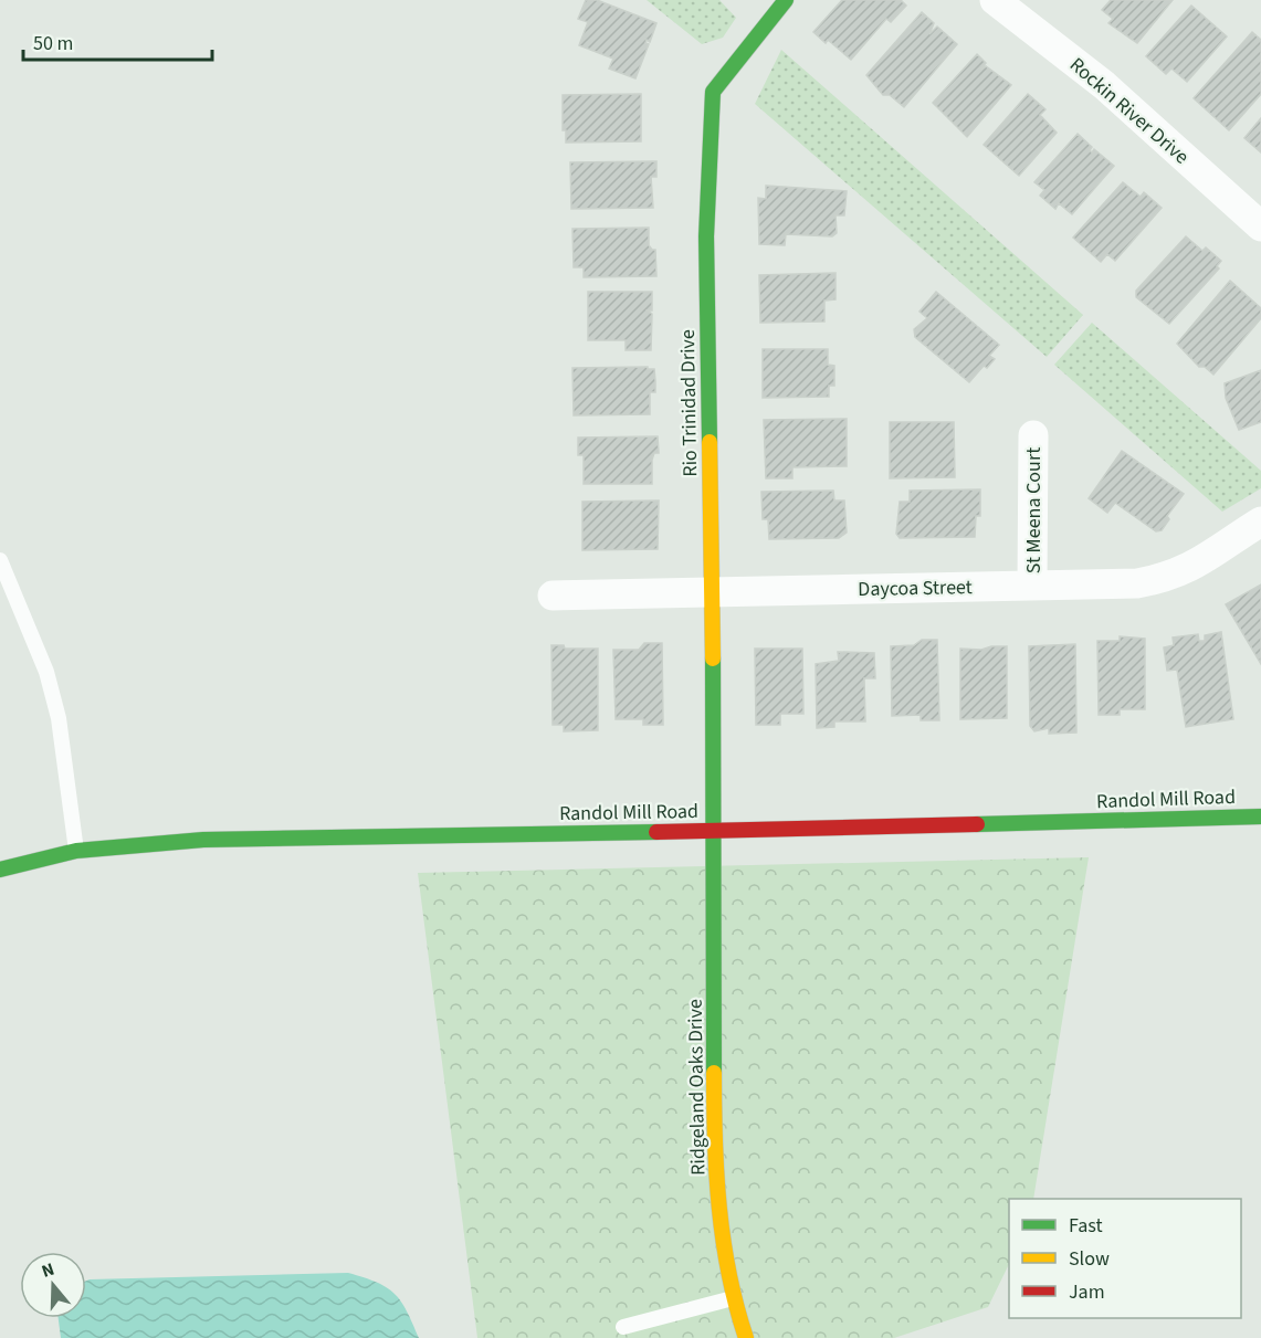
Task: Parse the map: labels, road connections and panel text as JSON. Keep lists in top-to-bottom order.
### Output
{
  "streets": {
    "street": [
      "Rockin River Drive",
      "Rio Trinidad Drive",
      "St Meena Court",
      "Daycoa Street",
      "Randol Mill Road",
      "Ridgeland Oaks Drive"
    ]
  },
  "crossings": [
    ["Rio Trinidad Drive", "Daycoa Street"],
    ["Rio Trinidad Drive", "Randol Mill Road"],
    ["Rio Trinidad Drive", "Ridgeland Oaks Drive"],
    ["St Meena Court", "Daycoa Street"],
    ["Randol Mill Road", "Ridgeland Oaks Drive"]
  ],
  "legend": ["Fast", "Slow", "Jam"],
  "scale_bar": "50 m",
  "north": "top"
}
